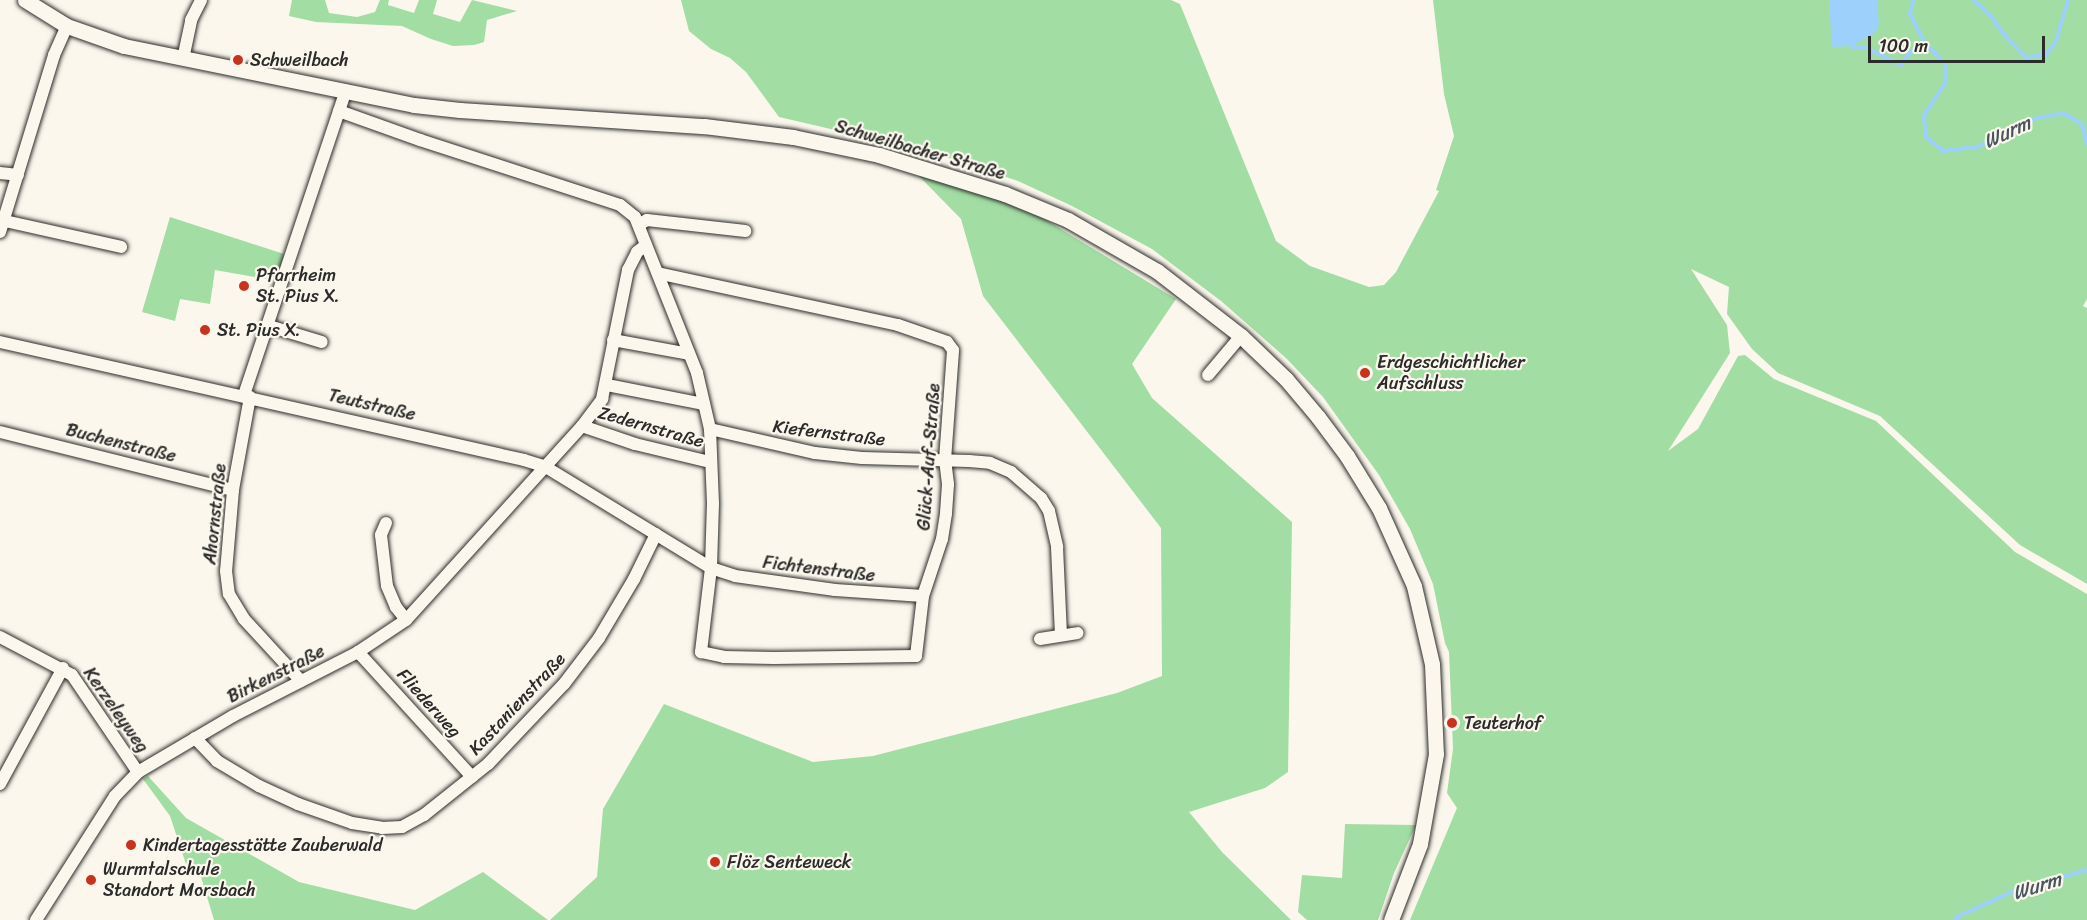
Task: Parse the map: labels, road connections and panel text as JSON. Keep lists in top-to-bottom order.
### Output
{
  "streets": {
    "main road": ["Schweilbacher Straße"],
    "street": [
      "Teutstraße",
      "Zedernstraße",
      "Kiefernstraße",
      "Buchenstraße",
      "Glück-Auf-Straße",
      "Ahornstraße",
      "Fichtenstraße",
      "Birkenstraße",
      "Fliederweg",
      "Kastanienstraße",
      "Kerzeleyweg"
    ]
  },
  "crossings": [
    ["Schweilbacher Straße", "Ahornstraße"],
    ["Teutstraße", "Zedernstraße"],
    ["Teutstraße", "Ahornstraße"],
    ["Teutstraße", "Fichtenstraße"],
    ["Teutstraße", "Birkenstraße"],
    ["Teutstraße", "Kastanienstraße"],
    ["Zedernstraße", "Kiefernstraße"],
    ["Zedernstraße", "Glück-Auf-Straße"],
    ["Zedernstraße", "Fichtenstraße"],
    ["Kiefernstraße", "Glück-Auf-Straße"],
    ["Buchenstraße", "Ahornstraße"],
    ["Glück-Auf-Straße", "Fichtenstraße"],
    ["Ahornstraße", "Birkenstraße"],
    ["Birkenstraße", "Fliederweg"],
    ["Birkenstraße", "Kastanienstraße"],
    ["Birkenstraße", "Kerzeleyweg"],
    ["Fliederweg", "Kastanienstraße"]
  ],
  "water": ["Wurm"],
  "places": [
    "Schweilbach",
    "Pfarrheim St. Pius X.",
    "St. Pius X.",
    "Erdgeschichtlicher Aufschluss",
    "Teuterhof",
    "Kindertagesstätte Zauberwald",
    "Flöz Senteweck",
    "Wurmtalschule Standort Morsbach"
  ],
  "scale_bar": "100 m"
}
